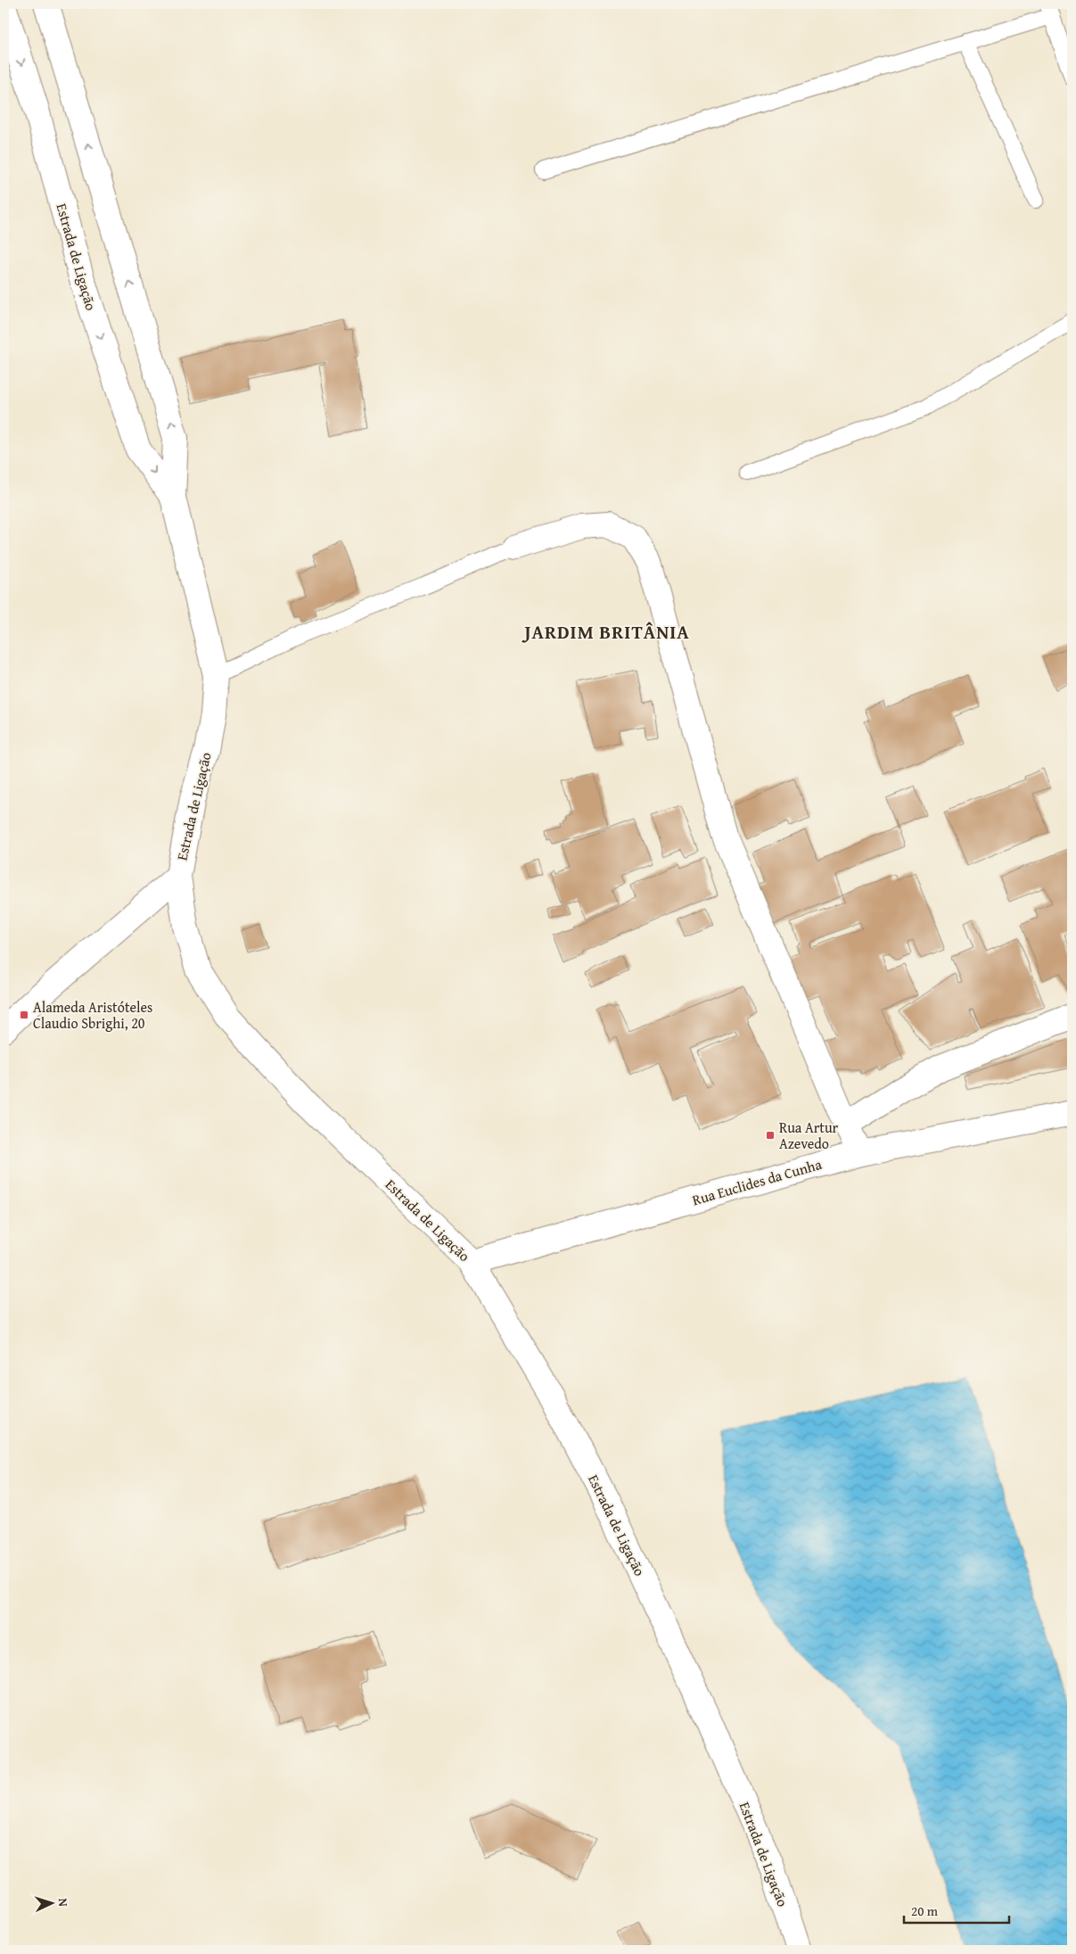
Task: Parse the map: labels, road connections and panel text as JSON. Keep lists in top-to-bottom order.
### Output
{
  "streets": {
    "main road": ["Estrada de Ligação", "Rua Euclides da Cunha"]
  },
  "crossings": [
    ["Estrada de Ligação", "Rua Euclides da Cunha"]
  ],
  "districts": ["JARDIM BRITÂNIA"],
  "places": {
    "transit": ["Alameda Aristóteles Claudio Sbrighi, 20", "Rua Artur Azevedo"]
  },
  "scale_bar": "20 m",
  "north": "right"
}
